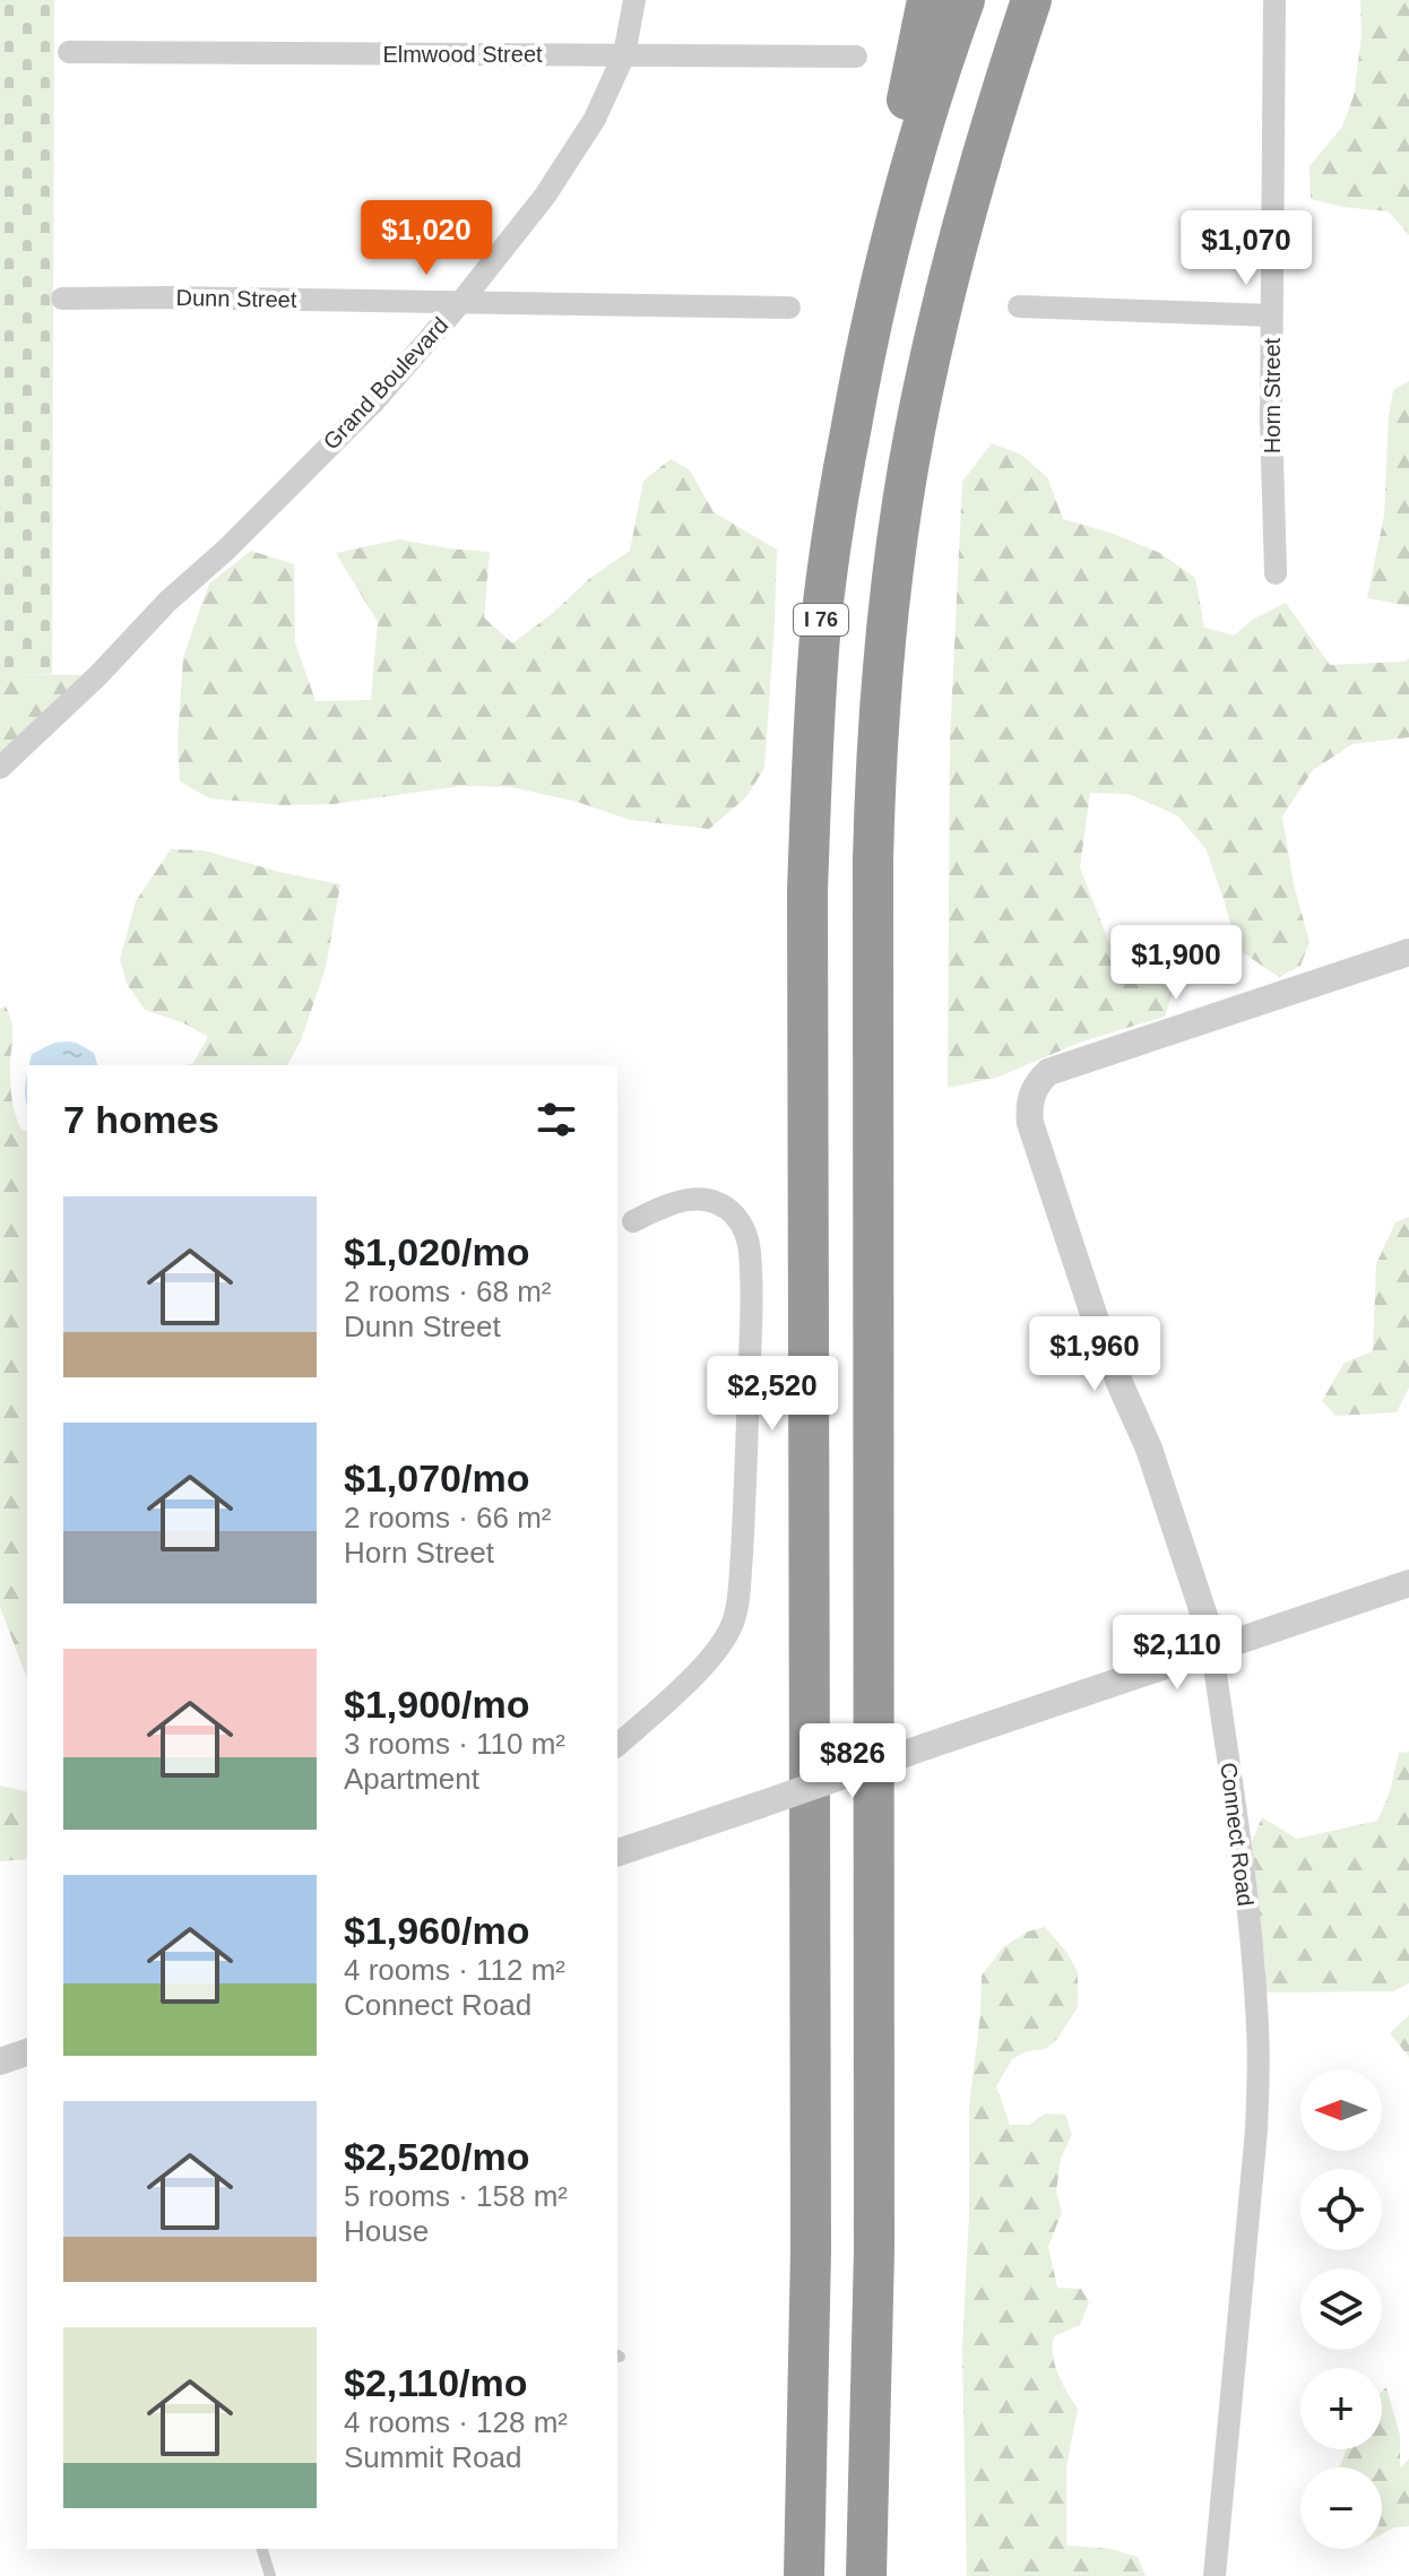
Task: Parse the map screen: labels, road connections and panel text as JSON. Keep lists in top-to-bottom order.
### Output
{
  "streets": {
    "highway": ["I 76"],
    "street": [
      "Elmwood Street",
      "Dunn Street",
      "Grand Boulevard",
      "Horn Street",
      "Connect Road"
    ]
  },
  "crossings": [
    ["Elmwood Street", "Grand Boulevard"],
    ["Dunn Street", "Grand Boulevard"]
  ],
  "north": "left",
  "page": {
    "price": [
      "$1,020",
      "$1,070",
      "$1,900",
      "$1,960",
      "$2,520",
      "$2,110",
      "$826"
    ],
    "heading": "7 homes",
    "list": [
      {
        "name": "$1,020/mo",
        "note": "2 rooms · 68 m² · Dunn Street"
      },
      {
        "name": "$1,070/mo",
        "note": "2 rooms · 66 m² · Horn Street"
      },
      {
        "name": "$1,900/mo",
        "note": "3 rooms · 110 m² · Apartment"
      },
      {
        "name": "$1,960/mo",
        "note": "4 rooms · 112 m² · Connect Road"
      },
      {
        "name": "$2,520/mo",
        "note": "5 rooms · 158 m² · House"
      },
      {
        "name": "$2,110/mo",
        "note": "4 rooms · 128 m² · Summit Road"
      }
    ],
    "map_buttons": ["+", "−"]
  }
}
